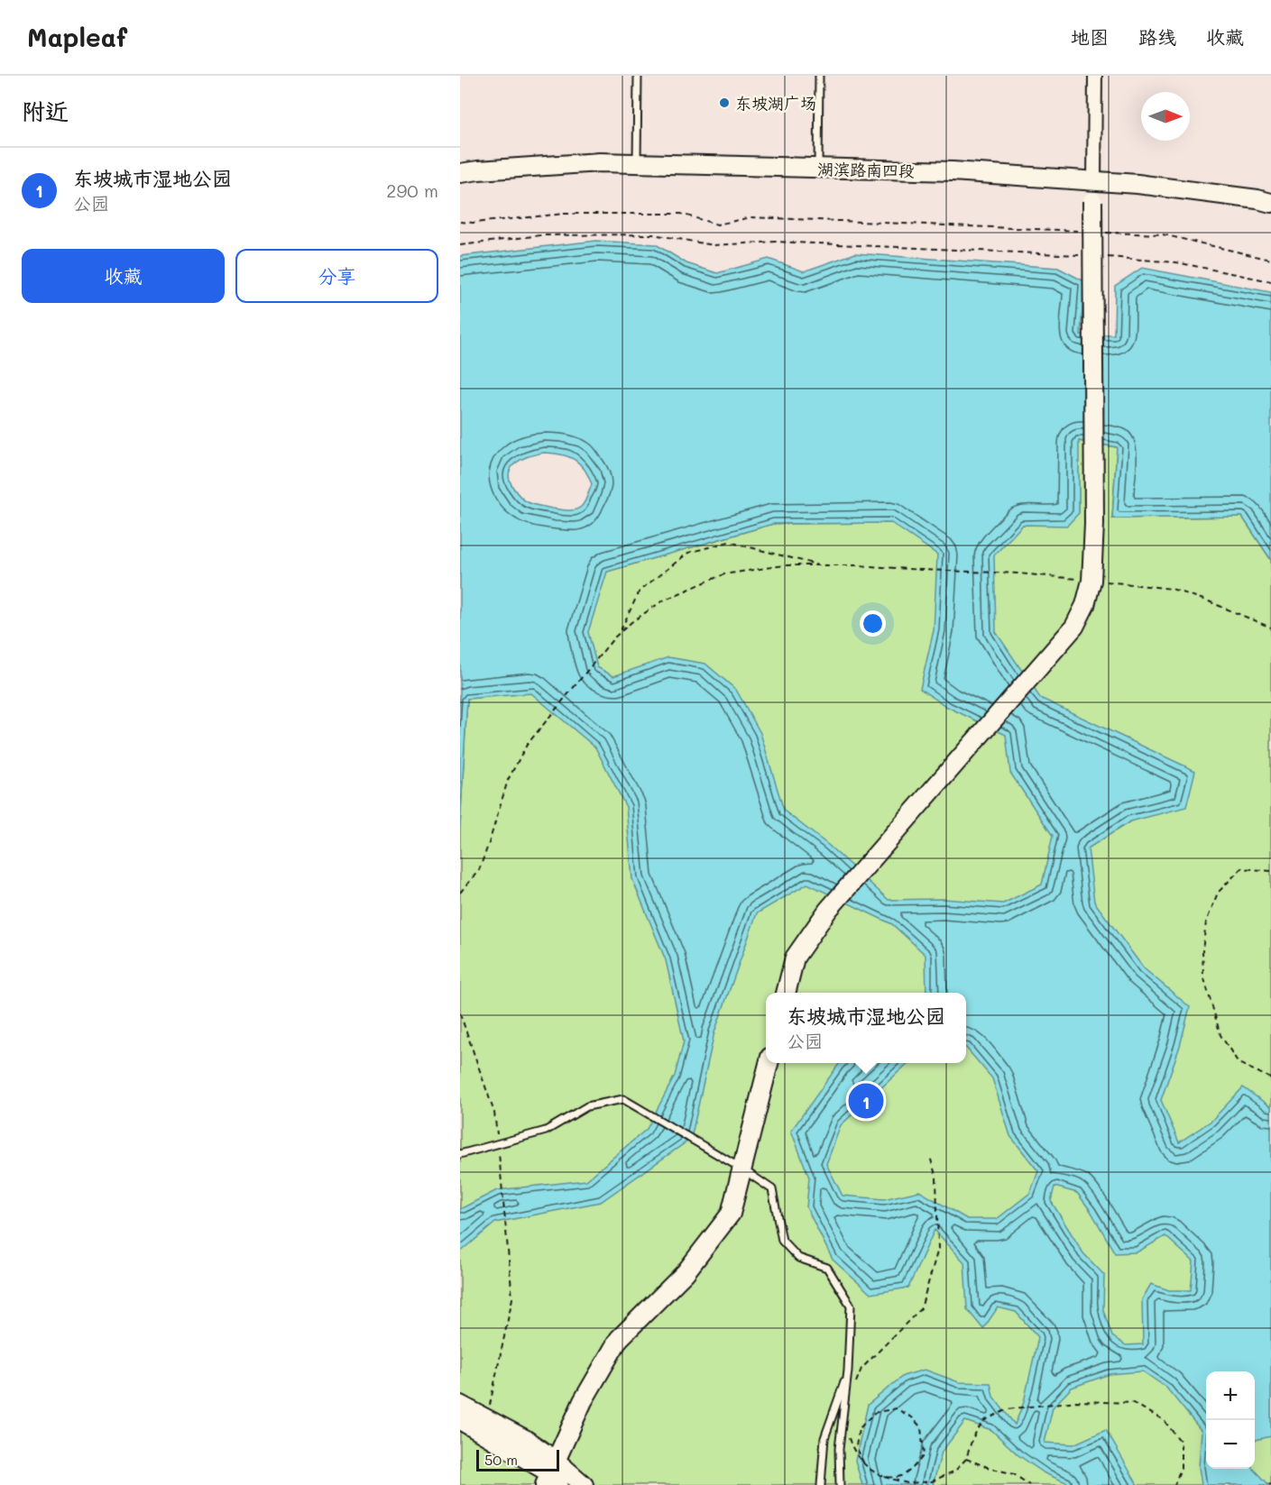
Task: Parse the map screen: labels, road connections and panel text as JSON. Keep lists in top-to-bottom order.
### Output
{
  "streets": {
    "street": ["湖滨路南四段"]
  },
  "places": ["东坡湖广场"],
  "scale_bar": "50 m",
  "north": "right",
  "page": {
    "header": "Mapleaf",
    "nav": ["地图", "路线", "收藏"],
    "heading": "附近",
    "list": [
      {
        "mark": "1",
        "name": "东坡城市湿地公园",
        "note": "公园",
        "value": "290 m"
      }
    ],
    "buttons": ["收藏", "分享"],
    "popup": ["东坡城市湿地公园", "公园"],
    "pins": "1",
    "map_buttons": ["+", "−"],
    "scale": "50 m"
  }
}
